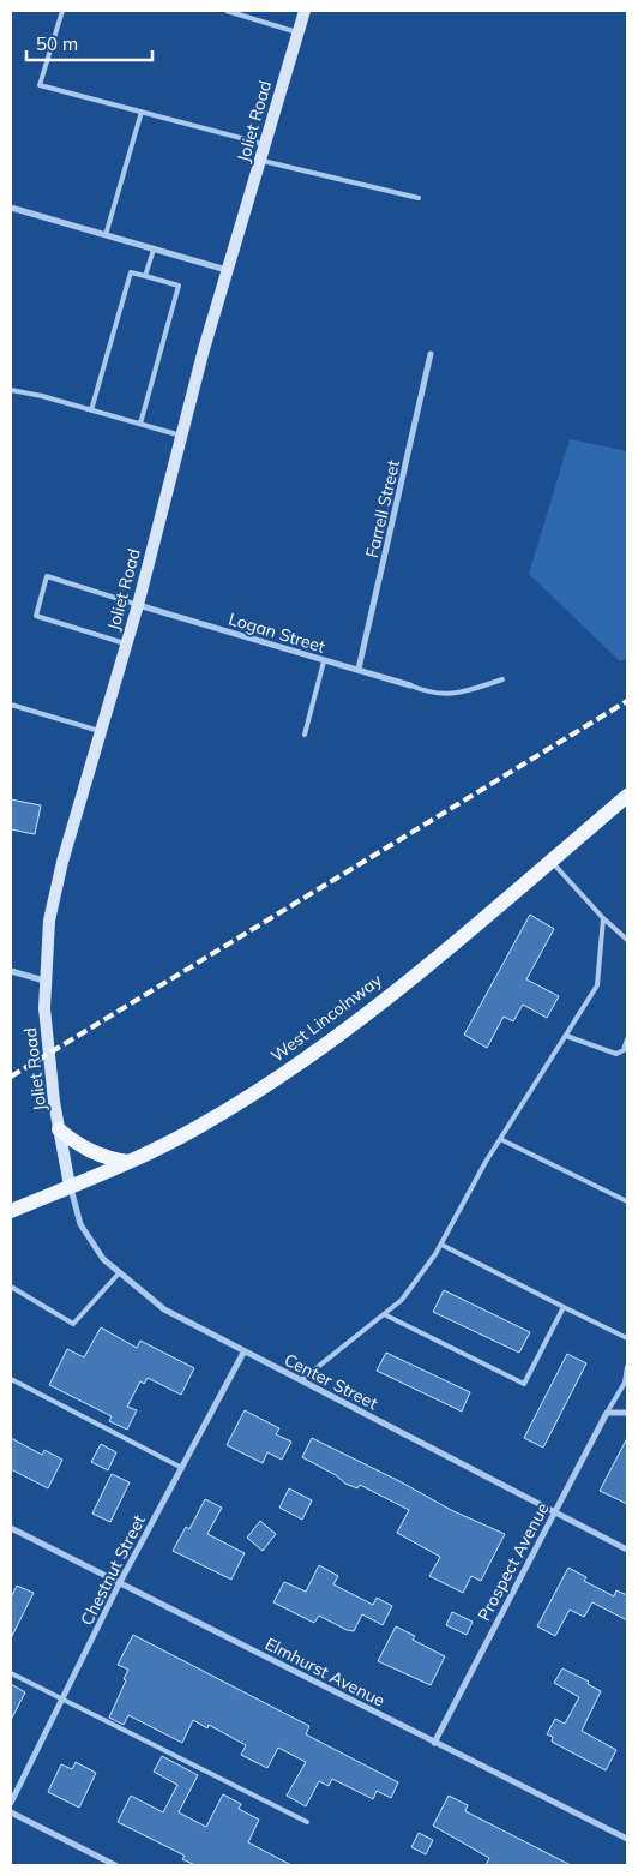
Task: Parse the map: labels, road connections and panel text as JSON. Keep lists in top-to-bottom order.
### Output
{
  "streets": {
    "main road": ["Joliet Road", "West Lincolnway"],
    "street": [
      "Farrell Street",
      "Logan Street",
      "Center Street",
      "Prospect Avenue",
      "Chestnut Street",
      "Elmhurst Avenue"
    ]
  },
  "crossings": [
    ["Joliet Road", "Logan Street"],
    ["Joliet Road", "West Lincolnway"],
    ["Joliet Road", "Center Street"],
    ["Farrell Street", "Logan Street"],
    ["West Lincolnway", "Center Street"],
    ["Center Street", "Prospect Avenue"],
    ["Center Street", "Chestnut Street"],
    ["Prospect Avenue", "Elmhurst Avenue"],
    ["Chestnut Street", "Elmhurst Avenue"]
  ],
  "scale_bar": "50 m"
}
